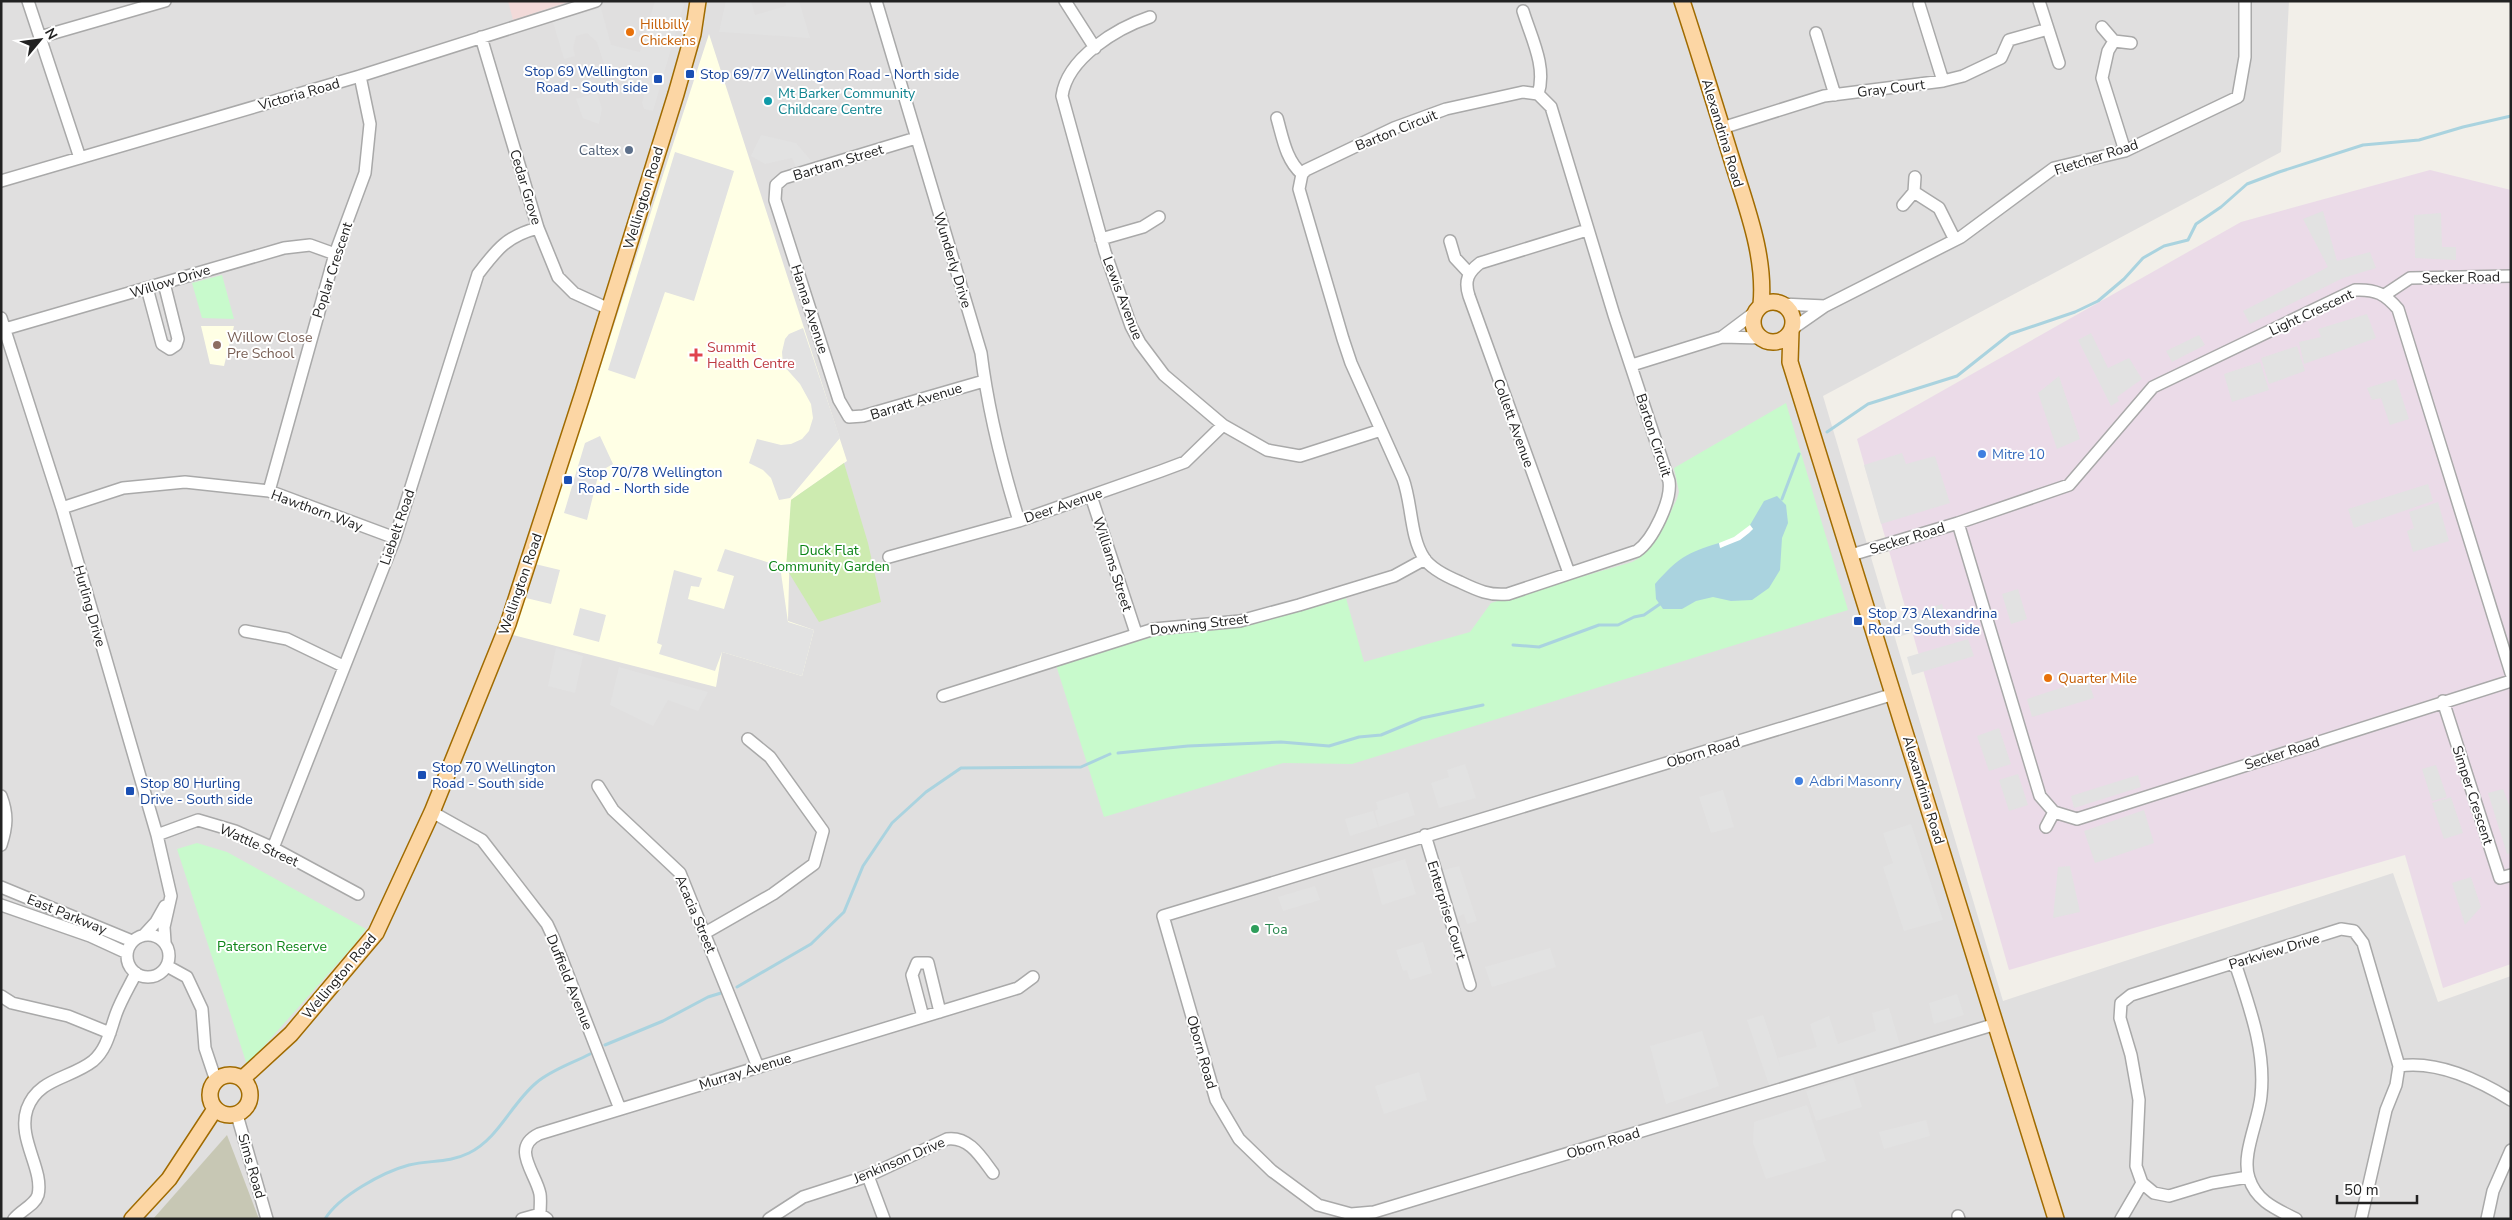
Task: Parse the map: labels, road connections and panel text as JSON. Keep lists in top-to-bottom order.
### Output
{
  "streets": {
    "main road": ["Alexandrina Road", "Wellington Road"],
    "street": [
      "Gray Court",
      "Victoria Road",
      "Barton Circuit",
      "Fletcher Road",
      "Bartram Street",
      "Cedar Grove",
      "Wunderly Drive",
      "Poplar Crescent",
      "Secker Road",
      "Willow Drive",
      "Lewis Avenue",
      "Hanna Avenue",
      "Light Crescent",
      "Barratt Avenue",
      "Collett Avenue",
      "Deer Avenue",
      "Hawthorn Way",
      "Liebelt Road",
      "Williams Street",
      "Hurling Drive",
      "Downing Street",
      "Oborn Road",
      "Simper Crescent",
      "Wattle Street",
      "Enterprise Court",
      "East Parkway",
      "Acacia Street",
      "Parkview Drive",
      "Duffield Avenue",
      "Murray Avenue",
      "Jenkinson Drive",
      "Sims Road"
    ]
  },
  "crossings": [
    ["Gray Court", "Alexandrina Road"],
    ["Victoria Road", "Cedar Grove"],
    ["Victoria Road", "Poplar Crescent"],
    ["Barton Circuit", "Collett Avenue"],
    ["Barton Circuit", "Downing Street"],
    ["Alexandrina Road", "Fletcher Road"],
    ["Alexandrina Road", "Secker Road"],
    ["Alexandrina Road", "Oborn Road"],
    ["Bartram Street", "Wunderly Drive"],
    ["Bartram Street", "Hanna Avenue"],
    ["Cedar Grove", "Wellington Road"],
    ["Cedar Grove", "Liebelt Road"],
    ["Wellington Road", "Duffield Avenue"],
    ["Wellington Road", "Sims Road"],
    ["Wunderly Drive", "Barratt Avenue"],
    ["Wunderly Drive", "Deer Avenue"],
    ["Poplar Crescent", "Willow Drive"],
    ["Poplar Crescent", "Hawthorn Way"],
    ["Secker Road", "Light Crescent"],
    ["Secker Road", "Simper Crescent"],
    ["Willow Drive", "Hurling Drive"],
    ["Lewis Avenue", "Deer Avenue"],
    ["Hanna Avenue", "Barratt Avenue"],
    ["Deer Avenue", "Williams Street"],
    ["Hawthorn Way", "Liebelt Road"],
    ["Hawthorn Way", "Hurling Drive"],
    ["Liebelt Road", "Wattle Street"],
    ["Williams Street", "Downing Street"],
    ["Hurling Drive", "Wattle Street"],
    ["Hurling Drive", "East Parkway"],
    ["Oborn Road", "Enterprise Court"],
    ["Acacia Street", "Murray Avenue"],
    ["Duffield Avenue", "Murray Avenue"]
  ],
  "parks": ["Duck Flat Community Garden", "Paterson Reserve"],
  "places": {
    "other": [
      "Hillbilly Chickens",
      "Mt Barker Community Childcare Centre",
      "Caltex",
      "Willow Close Pre School",
      "Mitre 10",
      "Quarter Mile",
      "Adbri Masonry",
      "Toa"
    ],
    "transit": [
      "Stop 69/77 Wellington Road - North side",
      "Stop 69 Wellington Road - South side",
      "Stop 70/78 Wellington Road - North side",
      "Stop 73 Alexandrina Road - South side",
      "Stop 70 Wellington Road - South side",
      "Stop 80 Hurling Drive - South side"
    ],
    "health": ["Summit Health Centre"]
  },
  "scale_bar": "50 m",
  "north": "top right"
}
